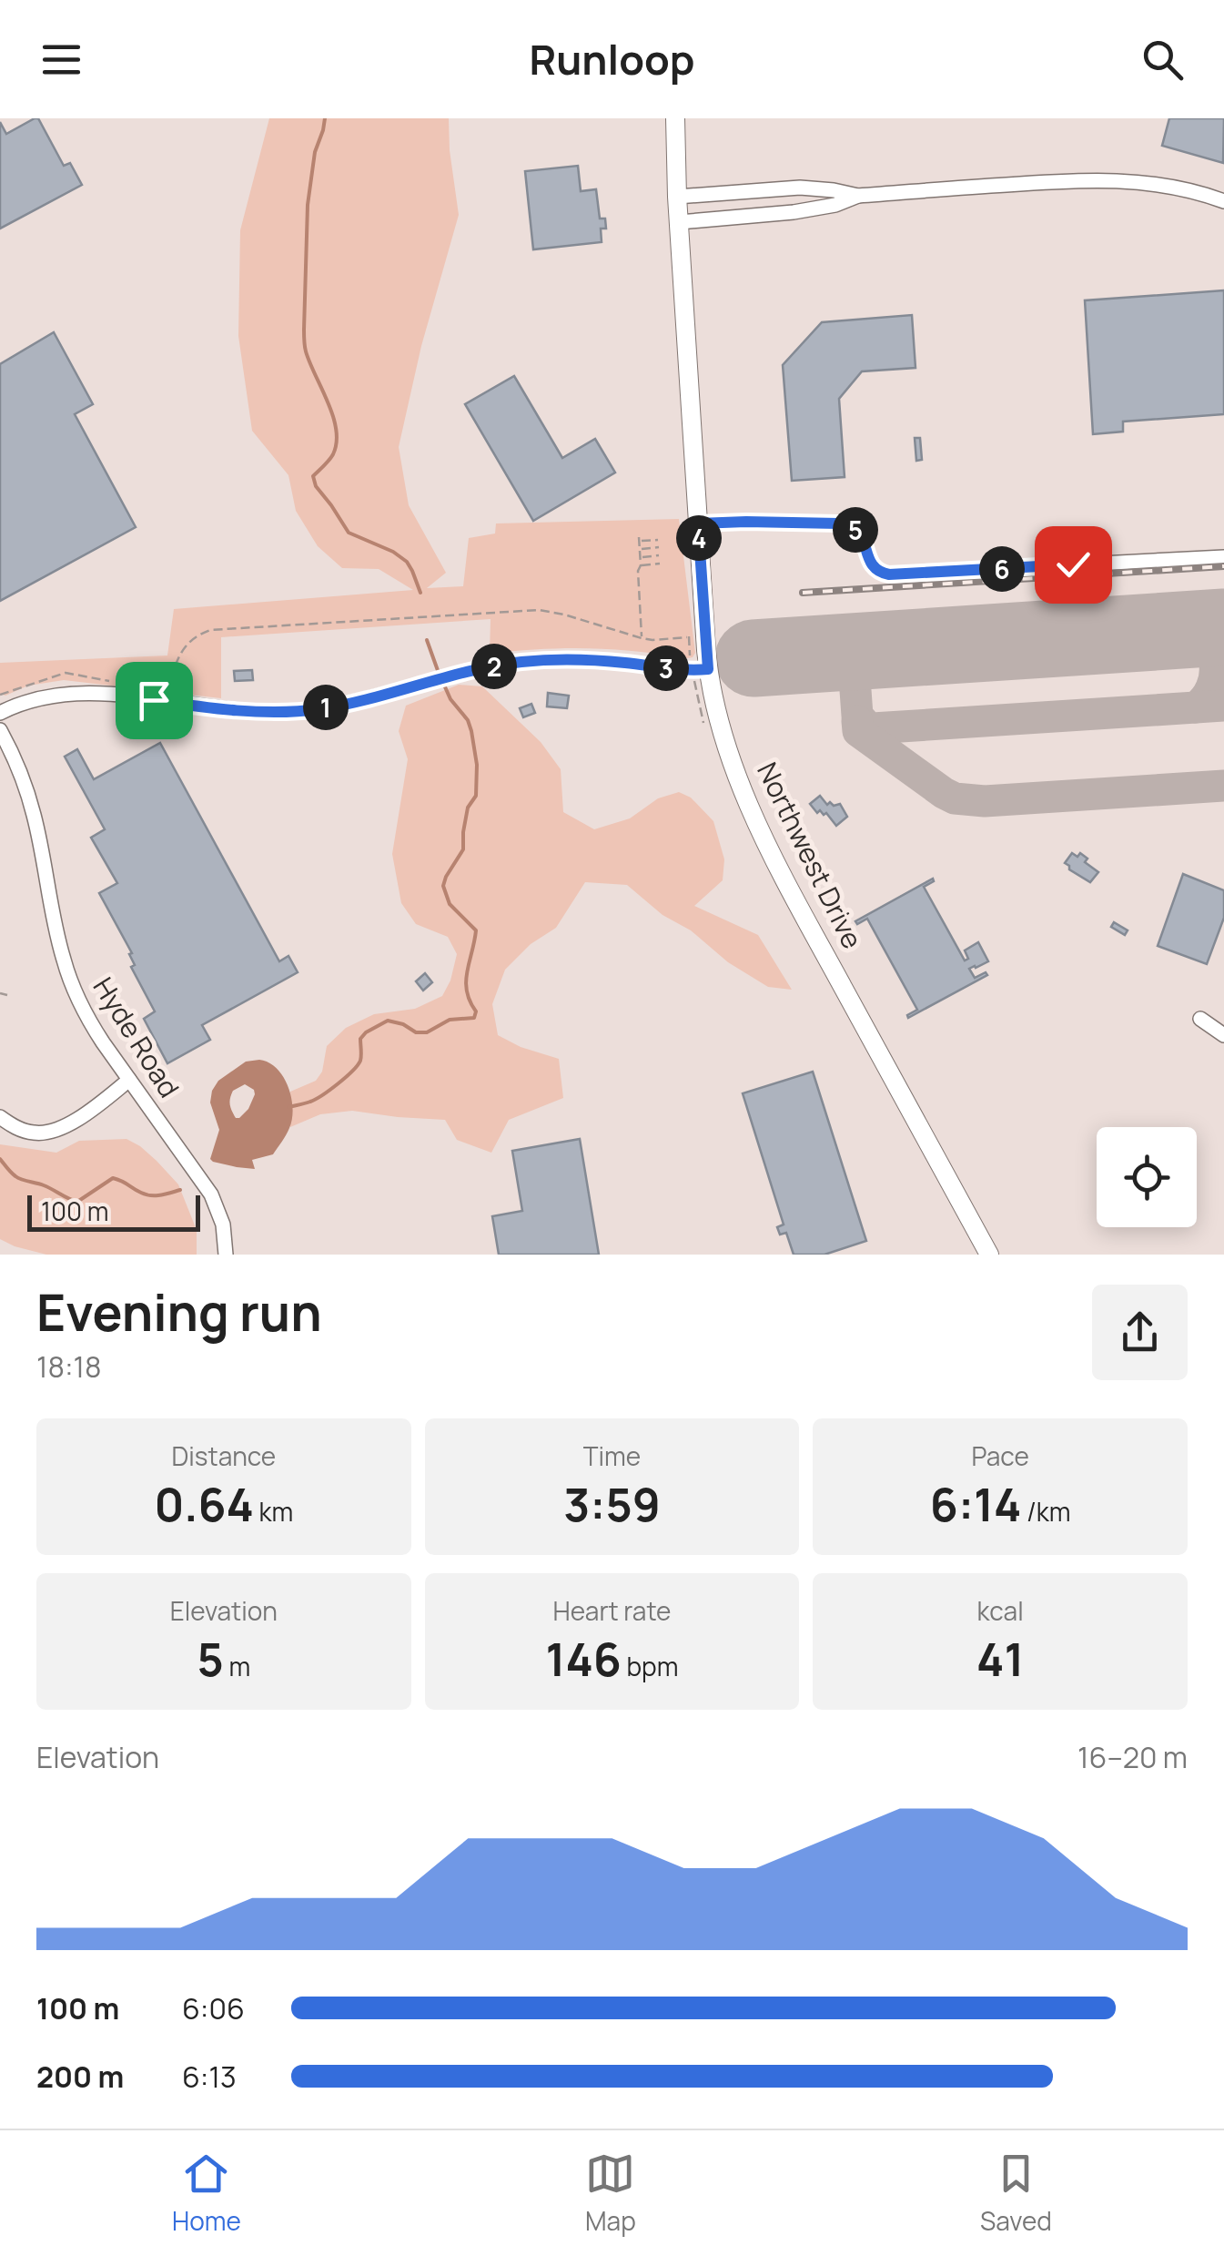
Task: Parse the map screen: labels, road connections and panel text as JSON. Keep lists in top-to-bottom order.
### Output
{
  "streets": {
    "main road": ["Northwest Drive"],
    "street": ["Hyde Road"]
  },
  "scale_bar": "100 m",
  "page": {
    "header": "Runloop",
    "pins": [
      "5",
      "4",
      "6",
      "2",
      "3",
      "1"
    ],
    "scale": "100 m",
    "heading": ["Evening run", "18:18"],
    "stats": [
      ["Distance", "0.64 km"],
      ["Time", "3:59"],
      ["Pace", "6:14 /km"],
      ["Elevation", "5 m"],
      ["Heart rate", "146 bpm"],
      ["kcal", "41"]
    ],
    "chart": ["Elevation", "16–20 m"],
    "list": [
      {
        "name": "100 m",
        "note": "6:06"
      },
      {
        "name": "200 m",
        "note": "6:13"
      }
    ],
    "tabs": ["Home", "Map", "Saved"]
  }
}
